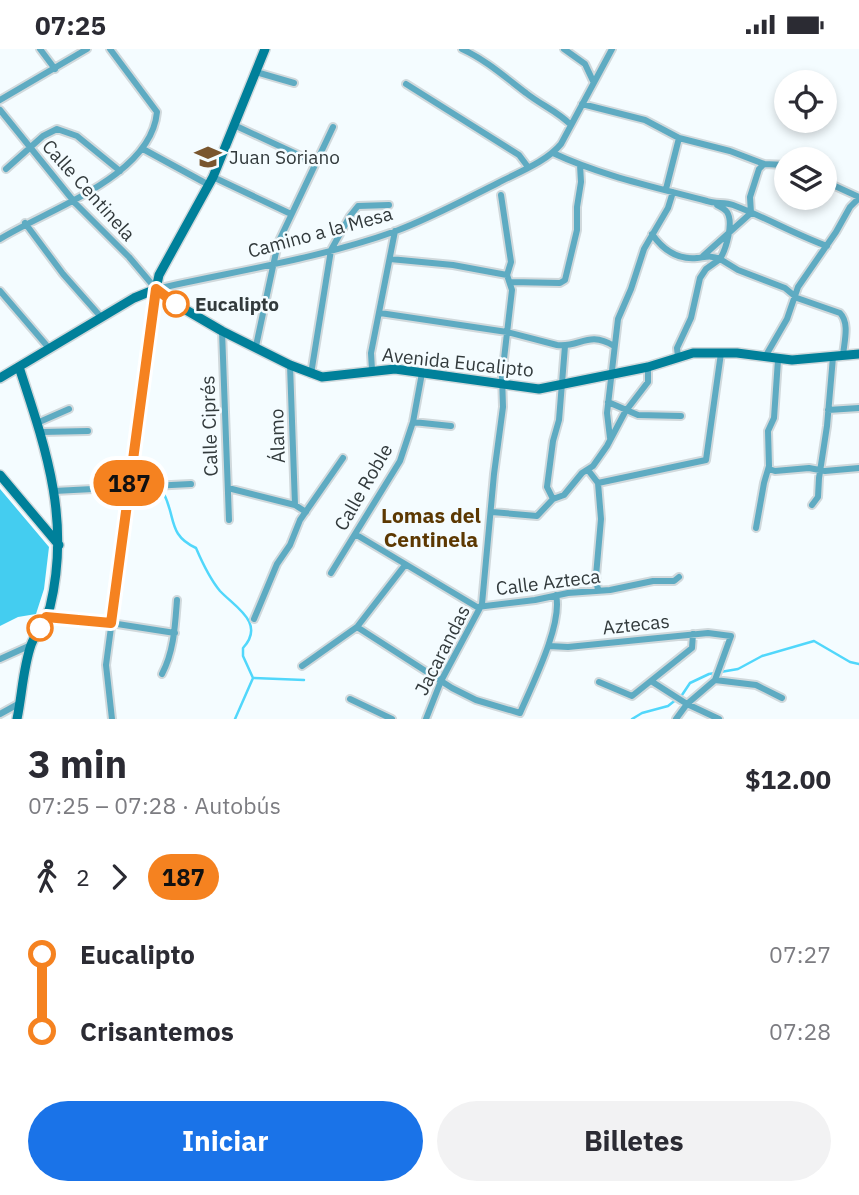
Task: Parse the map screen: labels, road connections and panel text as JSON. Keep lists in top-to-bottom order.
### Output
{
  "streets": {
    "street": [
      "Calle Centinela",
      "Camino a la Mesa",
      "Avenida Eucalipto",
      "Calle Ciprés",
      "Álamo",
      "Calle Roble",
      "Calle Azteca",
      "Aztecas",
      "Jacarandas"
    ]
  },
  "crossings": [
    ["Calle Centinela", "Camino a la Mesa"],
    ["Calle Centinela", "Avenida Eucalipto"],
    ["Camino a la Mesa", "Avenida Eucalipto"],
    ["Avenida Eucalipto", "Calle Ciprés"],
    ["Avenida Eucalipto", "Álamo"],
    ["Avenida Eucalipto", "Calle Roble"],
    ["Avenida Eucalipto", "Jacarandas"],
    ["Calle Roble", "Calle Azteca"],
    ["Calle Azteca", "Jacarandas"]
  ],
  "districts": ["Lomas del Centinela"],
  "places": {
    "school or university": ["Juan Soriano"],
    "other": ["Eucalipto"]
  },
  "lines": ["bus line 187"],
  "page": {
    "status": "07:25",
    "on_map": "187",
    "heading": ["3 min", "07:25 – 07:28 · Autobús", "$12.00"],
    "legs": ["2", "187"],
    "list": [
      {
        "name": "Eucalipto",
        "value": "07:27"
      },
      {
        "name": "Crisantemos",
        "value": "07:28"
      }
    ],
    "buttons": ["Iniciar", "Billetes"]
  }
}
